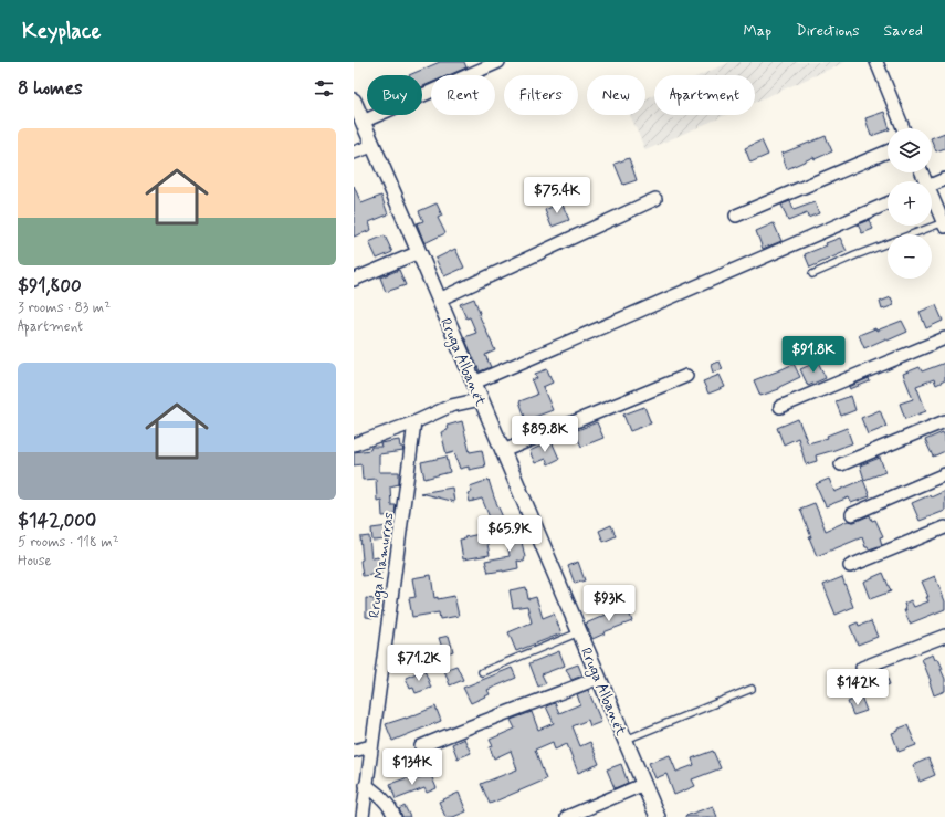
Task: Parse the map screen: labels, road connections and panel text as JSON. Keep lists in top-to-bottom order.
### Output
{
  "streets": {
    "street": ["Rruga Albanët", "Rruga Mamurras"]
  },
  "page": {
    "header": "Keyplace",
    "nav": ["Map", "Directions", "Saved"],
    "heading": "8 homes",
    "chip": [
      "Buy",
      "Rent",
      "Filters",
      "New",
      "Apartment"
    ],
    "list": [
      {
        "name": "$91,800",
        "note": "3 rooms · 83 m² · Apartment"
      },
      {
        "name": "$142,000",
        "note": "5 rooms · 118 m² · House"
      }
    ],
    "map_buttons": ["+", "−"],
    "price": [
      "$75.4K",
      "$91.8K",
      "$89.8K",
      "$65.9K",
      "$93K",
      "$71.2K",
      "$142K",
      "$134K"
    ]
  }
}
